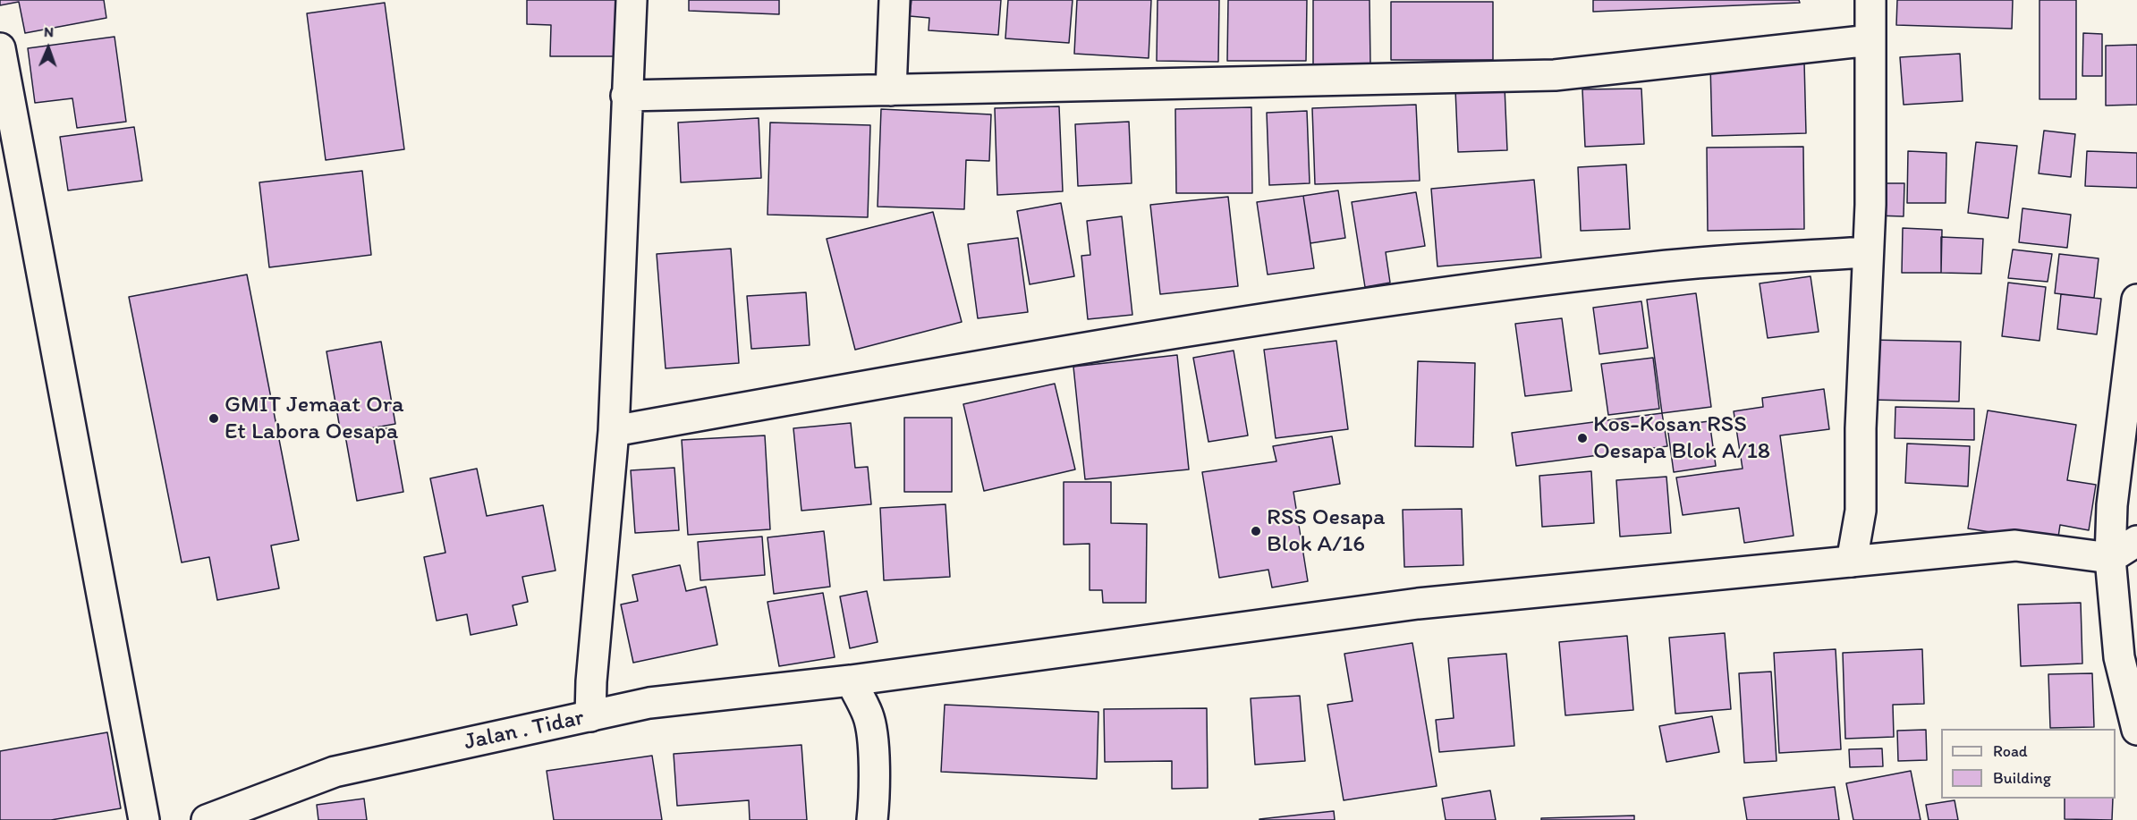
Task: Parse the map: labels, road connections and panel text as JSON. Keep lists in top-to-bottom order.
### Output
{
  "streets": {
    "street": ["Jalan . Tidar"]
  },
  "places": ["GMIT Jemaat Ora Et Labora Oesapa", "Kos-Kosan RSS Oesapa Blok A/18", "RSS Oesapa Blok A/16"],
  "legend": ["Road", "Building"],
  "north": "top"
}
